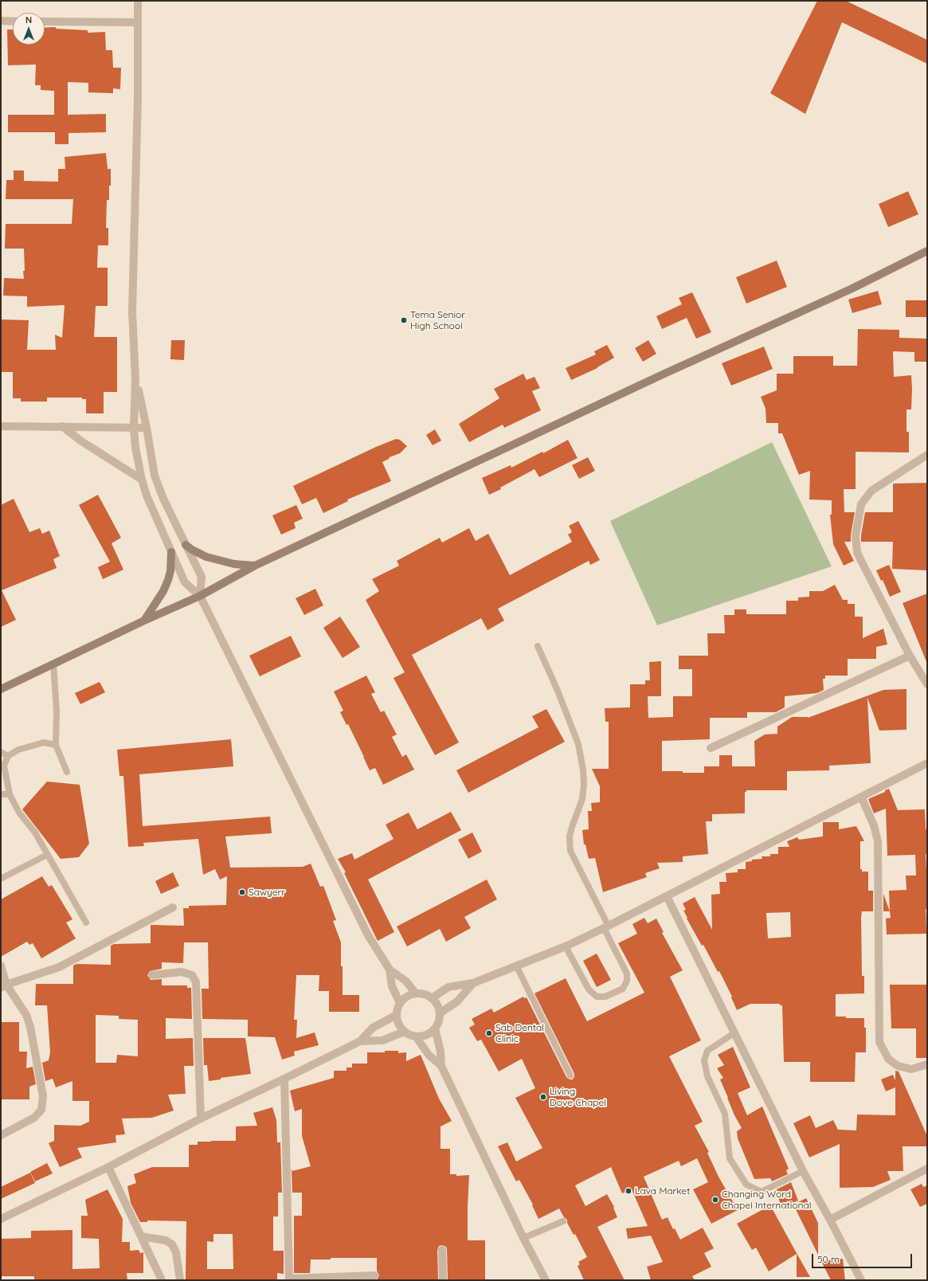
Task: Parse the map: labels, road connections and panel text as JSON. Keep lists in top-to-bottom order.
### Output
{
  "places": [
    "Tema Senior High School",
    "Sawyerr",
    "Sab Dental Clinic",
    "Living Dove Chapel",
    "Lava Market",
    "Changing Word Chapel International"
  ],
  "scale_bar": "50 m",
  "north": "top"
}
